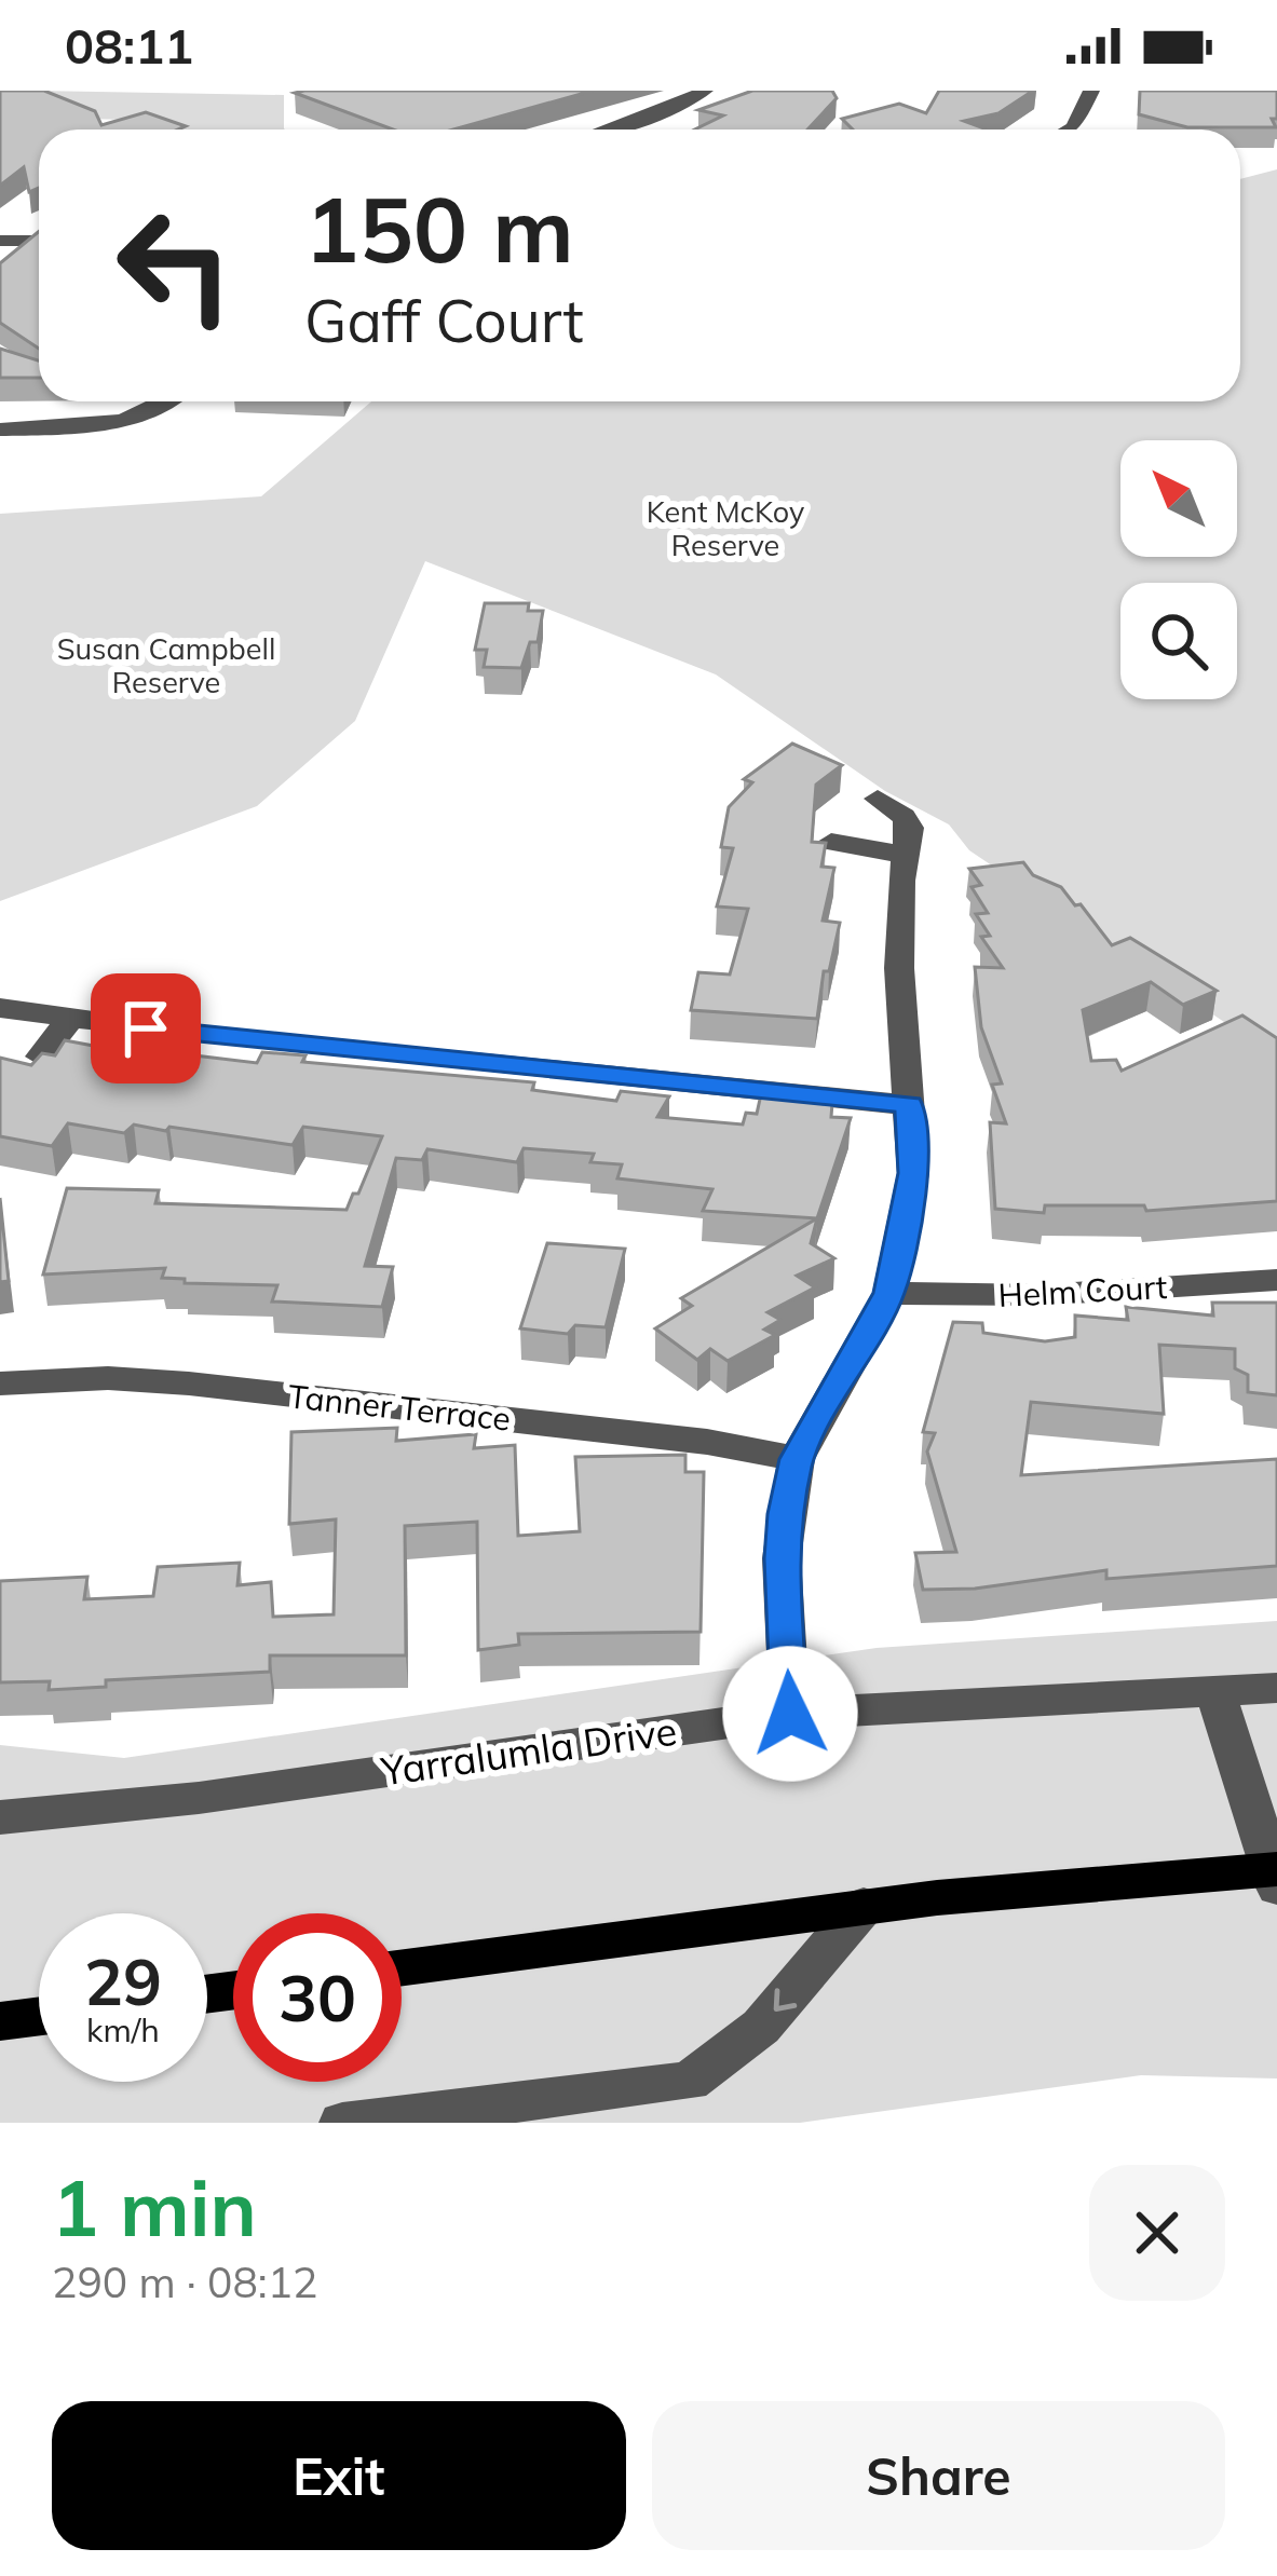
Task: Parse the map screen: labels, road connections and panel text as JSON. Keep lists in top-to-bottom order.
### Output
{
  "streets": {
    "street": ["Helm Court", "Tanner Terrace", "Yarralumla Drive"]
  },
  "parks": ["Kent McKoy Reserve", "Susan Campbell Reserve"],
  "north": "top left",
  "page": {
    "status": "08:11",
    "turn": ["150 m", "Gaff Court"],
    "speed": "29 km/h",
    "limit": "30",
    "heading": ["1 min", "290 m · 08:12"],
    "buttons": ["Exit", "Share"]
  }
}
